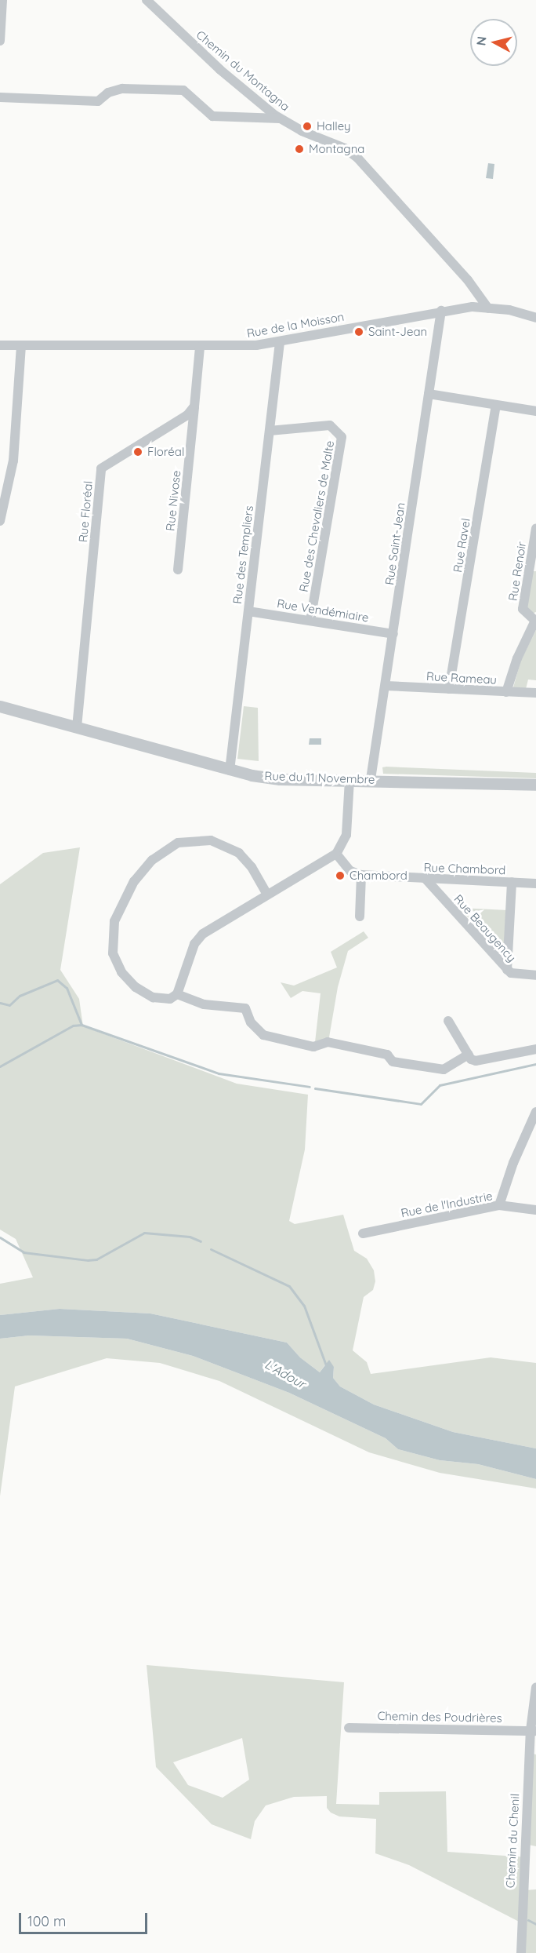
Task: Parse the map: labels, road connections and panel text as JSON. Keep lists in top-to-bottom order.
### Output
{
  "streets": {
    "street": [
      "Chemin du Montagna",
      "Rue de la Moisson",
      "Rue Nivose",
      "Rue Floréal",
      "Rue des Chevaliers de Malte",
      "Rue Saint-Jean",
      "Rue Ravel",
      "Rue des Templiers",
      "Rue Renoir",
      "Rue Vendémiaire",
      "Rue Rameau",
      "Rue du 11 Novembre",
      "Rue Chambord",
      "Rue Beaugency",
      "Rue de l'Industrie",
      "Chemin des Poudrières",
      "Chemin du Chenil"
    ]
  },
  "crossings": [
    ["Chemin du Montagna", "Rue de la Moisson"],
    ["Rue de la Moisson", "Rue Saint-Jean"],
    ["Rue de la Moisson", "Rue des Templiers"],
    ["Rue Nivose", "Rue Floréal"],
    ["Rue Floréal", "Rue du 11 Novembre"],
    ["Rue des Chevaliers de Malte", "Rue des Templiers"],
    ["Rue des Chevaliers de Malte", "Rue Vendémiaire"],
    ["Rue Saint-Jean", "Rue Vendémiaire"],
    ["Rue Saint-Jean", "Rue Rameau"],
    ["Rue Saint-Jean", "Rue du 11 Novembre"],
    ["Rue Ravel", "Rue Rameau"],
    ["Rue des Templiers", "Rue Vendémiaire"],
    ["Rue des Templiers", "Rue du 11 Novembre"],
    ["Rue Renoir", "Rue Rameau"],
    ["Rue Chambord", "Rue Beaugency"],
    ["Chemin des Poudrières", "Chemin du Chenil"]
  ],
  "water": ["L'Adour"],
  "places": [
    "Halley",
    "Montagna",
    "Saint-Jean",
    "Floréal",
    "Chambord"
  ],
  "scale_bar": "100 m",
  "north": "left"
}
